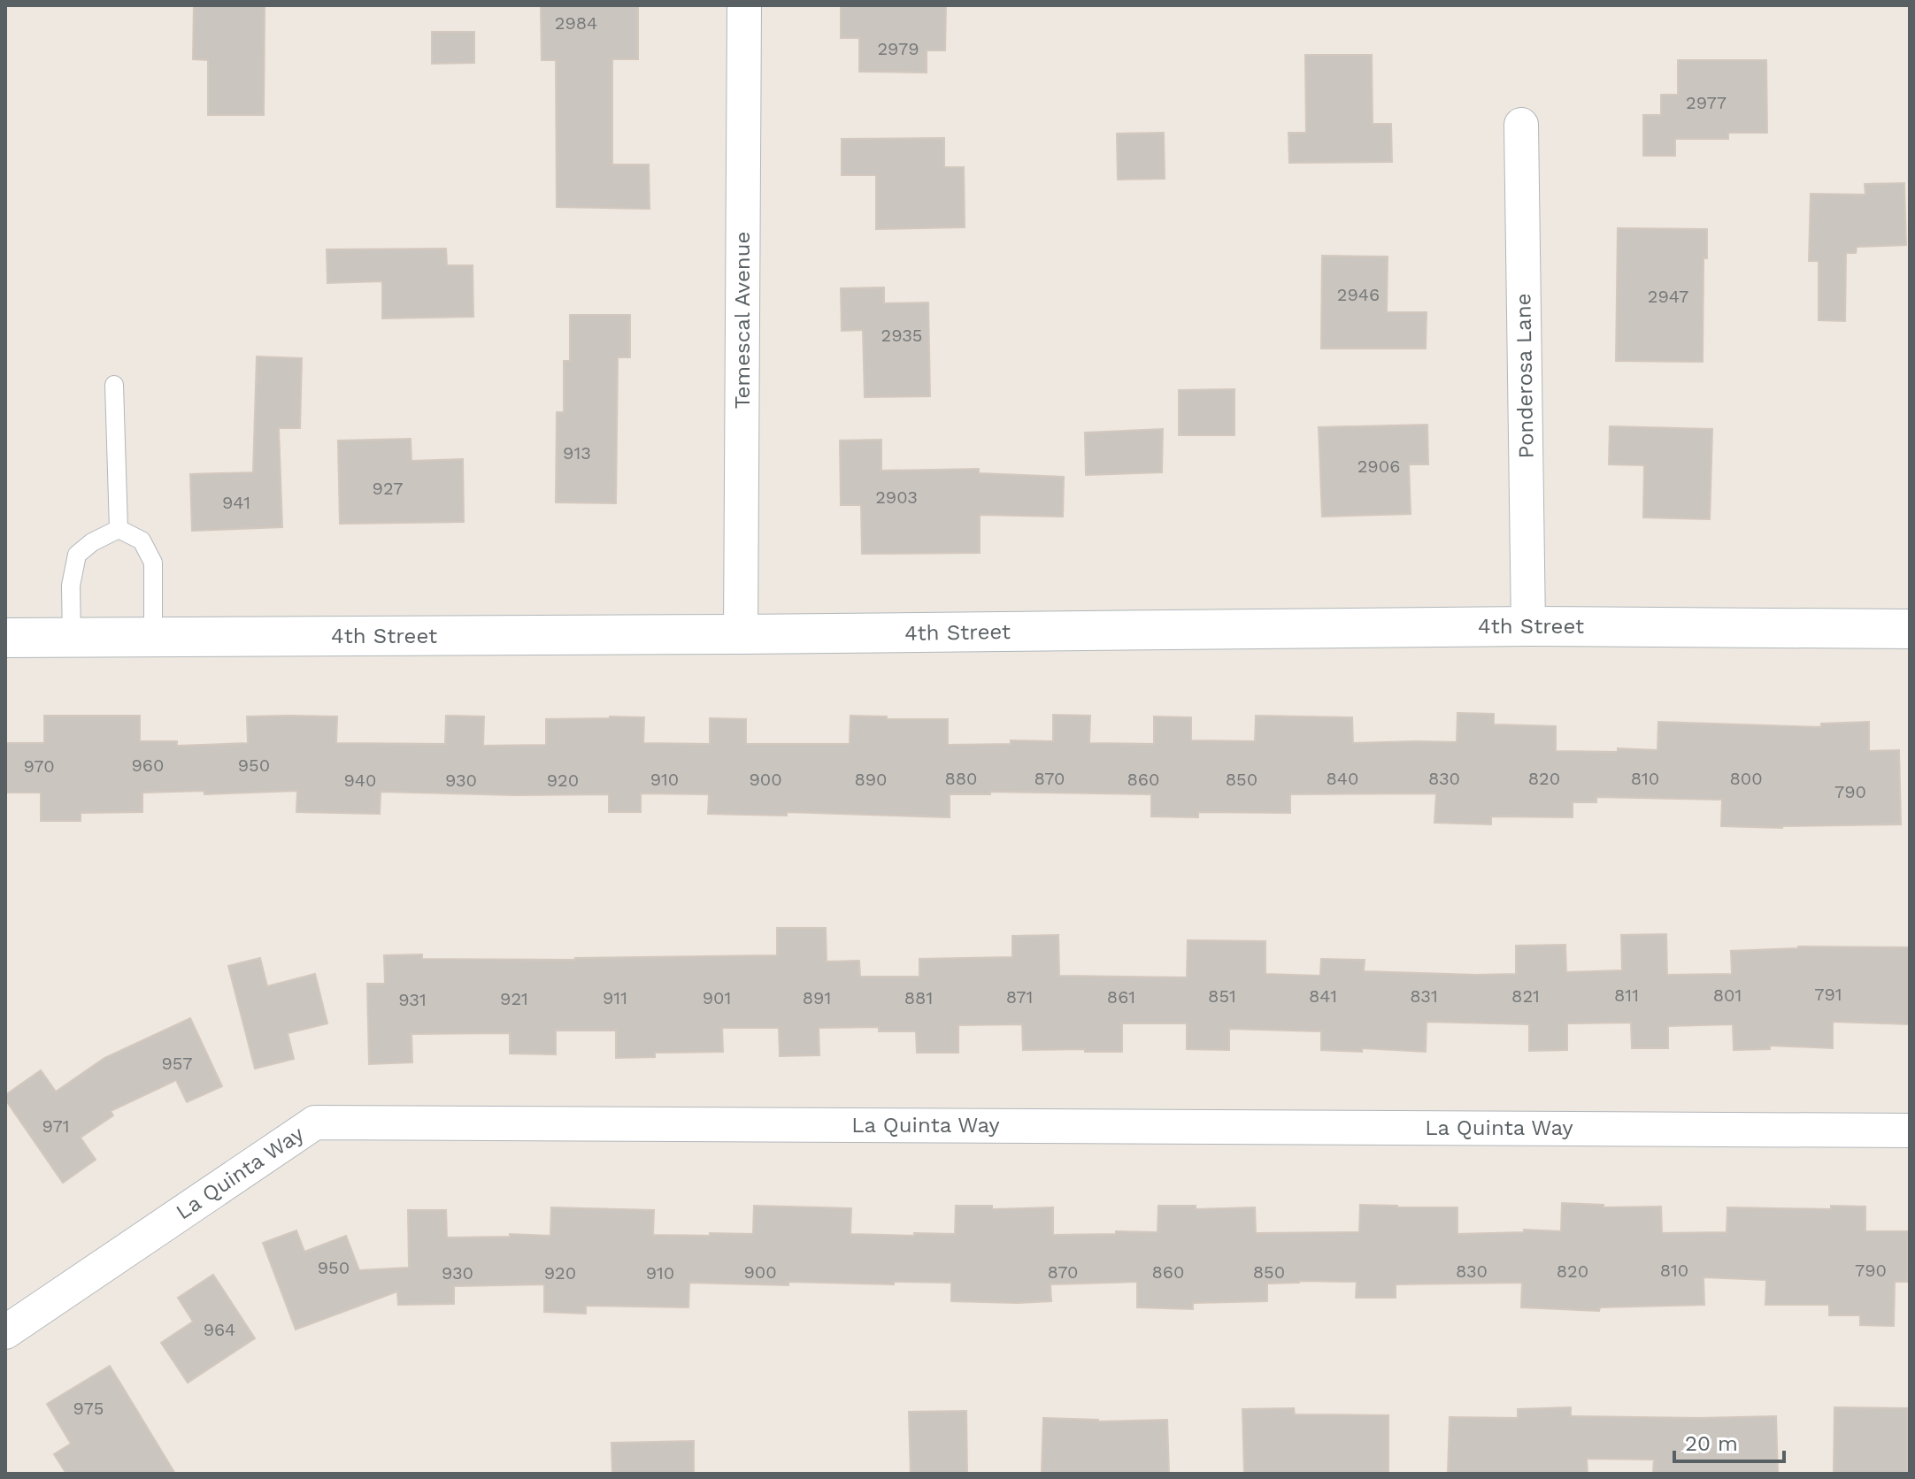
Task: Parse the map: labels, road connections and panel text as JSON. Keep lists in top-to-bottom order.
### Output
{
  "streets": {
    "street": [
      "Temescal Avenue",
      "Ponderosa Lane",
      "4th Street",
      "La Quinta Way"
    ]
  },
  "crossings": [
    ["Temescal Avenue", "4th Street"],
    ["Ponderosa Lane", "4th Street"]
  ],
  "house_numbers": [
    "2984",
    "2979",
    "2977",
    "2946",
    "2947",
    "2935",
    "913",
    "2906",
    "927",
    "2903",
    "941",
    "960",
    "950",
    "970",
    "880",
    "870",
    "840",
    "830",
    "820",
    "810",
    "800",
    "910",
    "900",
    "890",
    "860",
    "850",
    "940",
    "930",
    "920",
    "790",
    "791",
    "811",
    "801",
    "851",
    "841",
    "831",
    "821",
    "871",
    "861",
    "911",
    "901",
    "891",
    "881",
    "921",
    "931",
    "957",
    "971",
    "950",
    "810",
    "790",
    "830",
    "820",
    "900",
    "870",
    "860",
    "850",
    "930",
    "920",
    "910",
    "964",
    "975"
  ],
  "scale_bar": "20 m"
}
